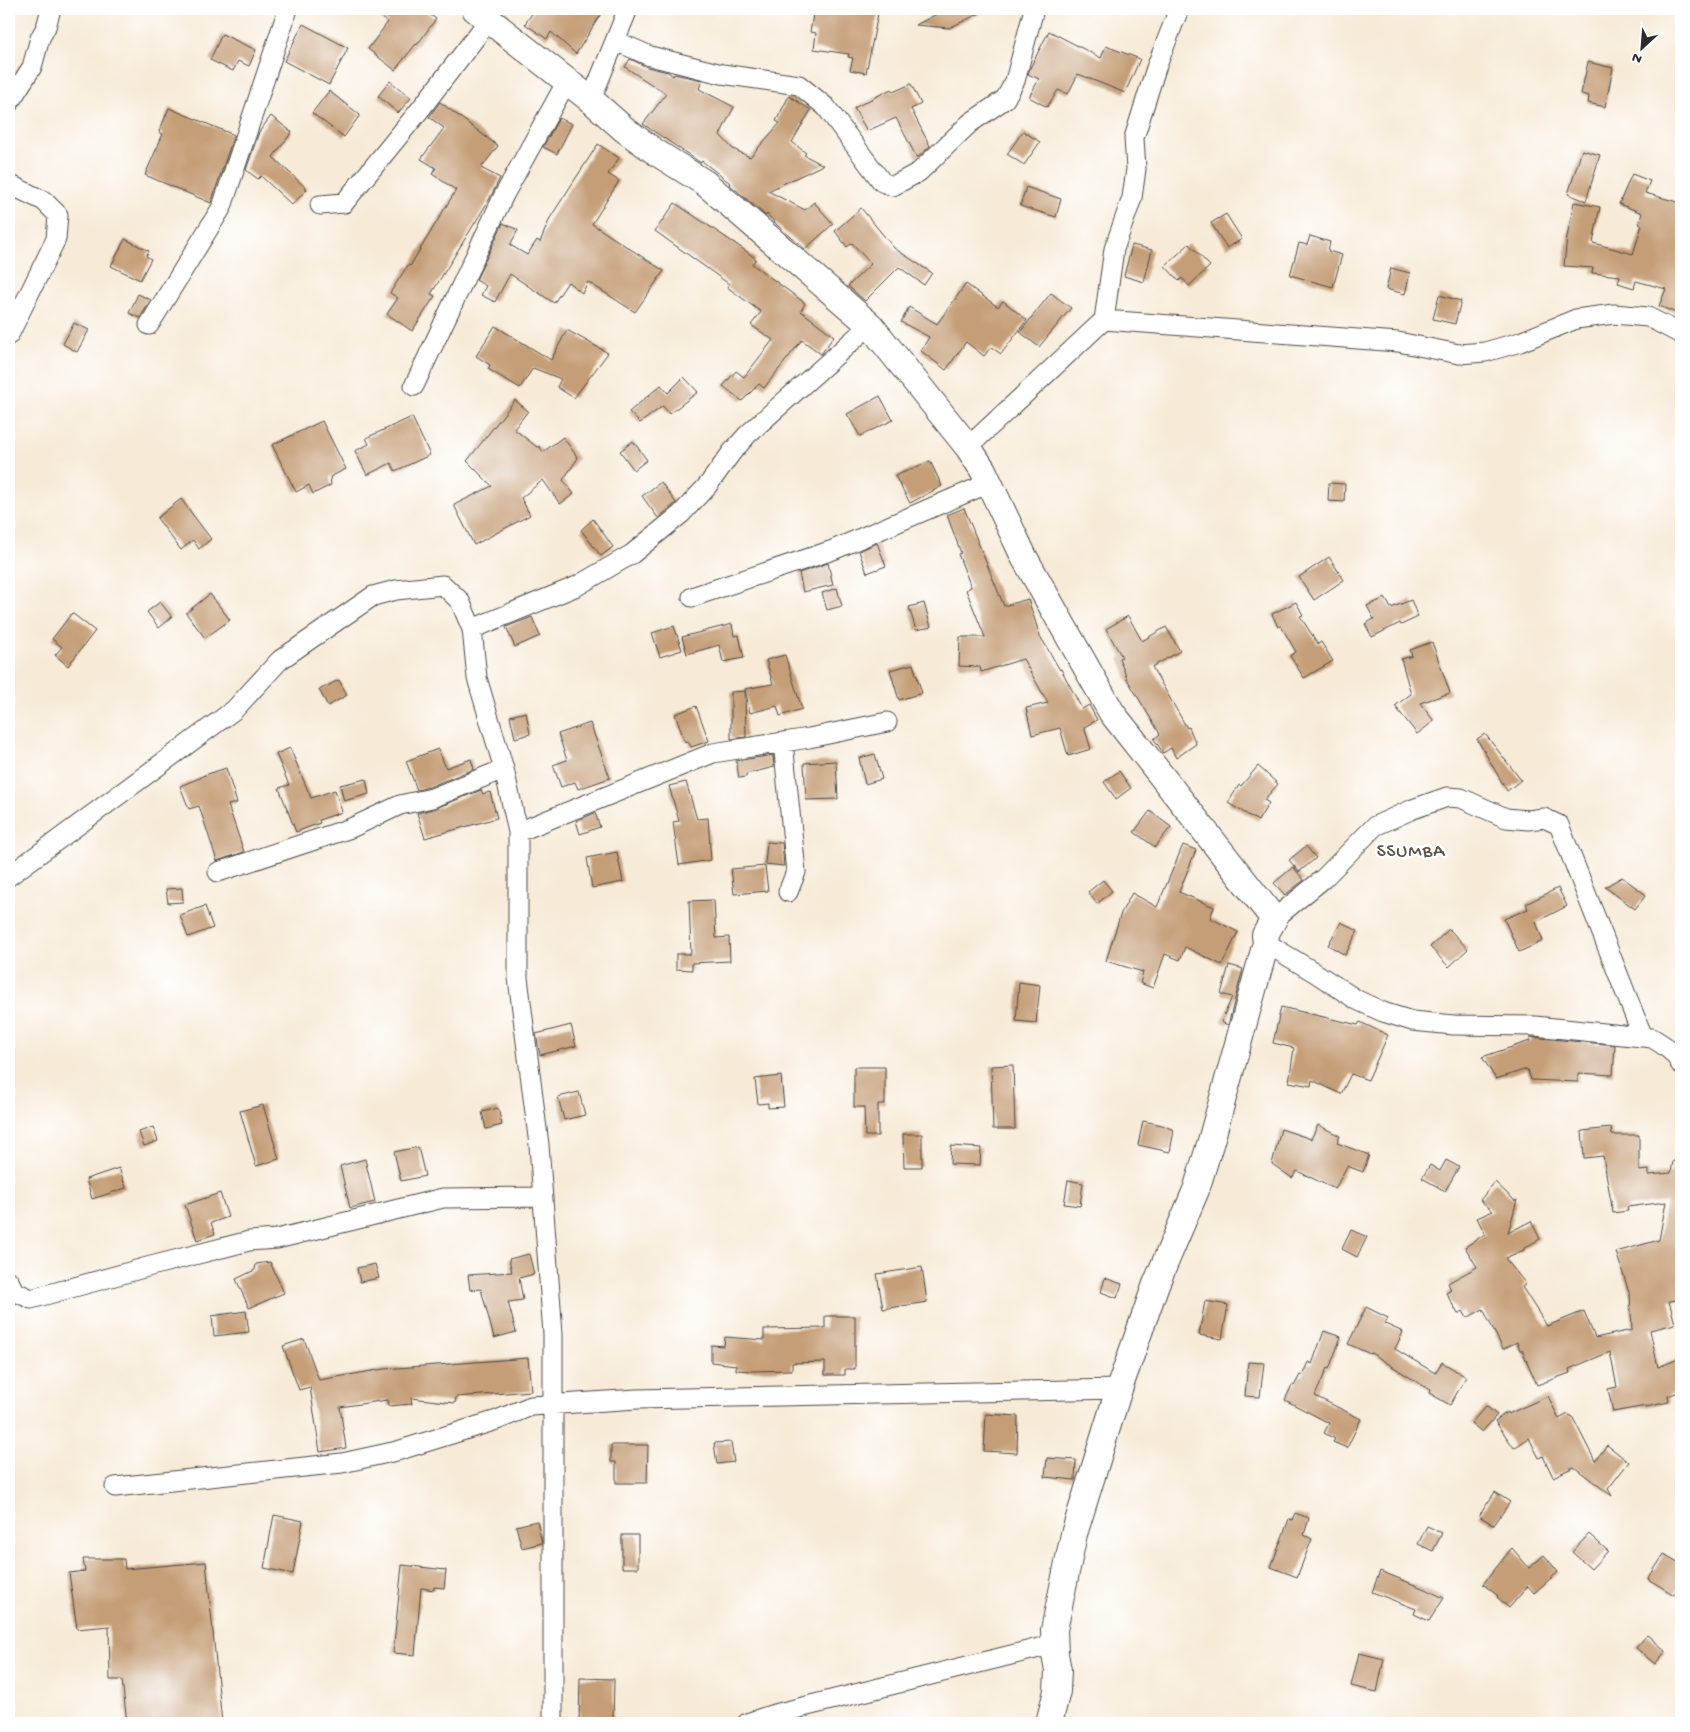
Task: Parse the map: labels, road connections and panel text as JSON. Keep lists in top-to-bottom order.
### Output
{
  "districts": ["SSUMBA"],
  "north": "bottom left"
}
